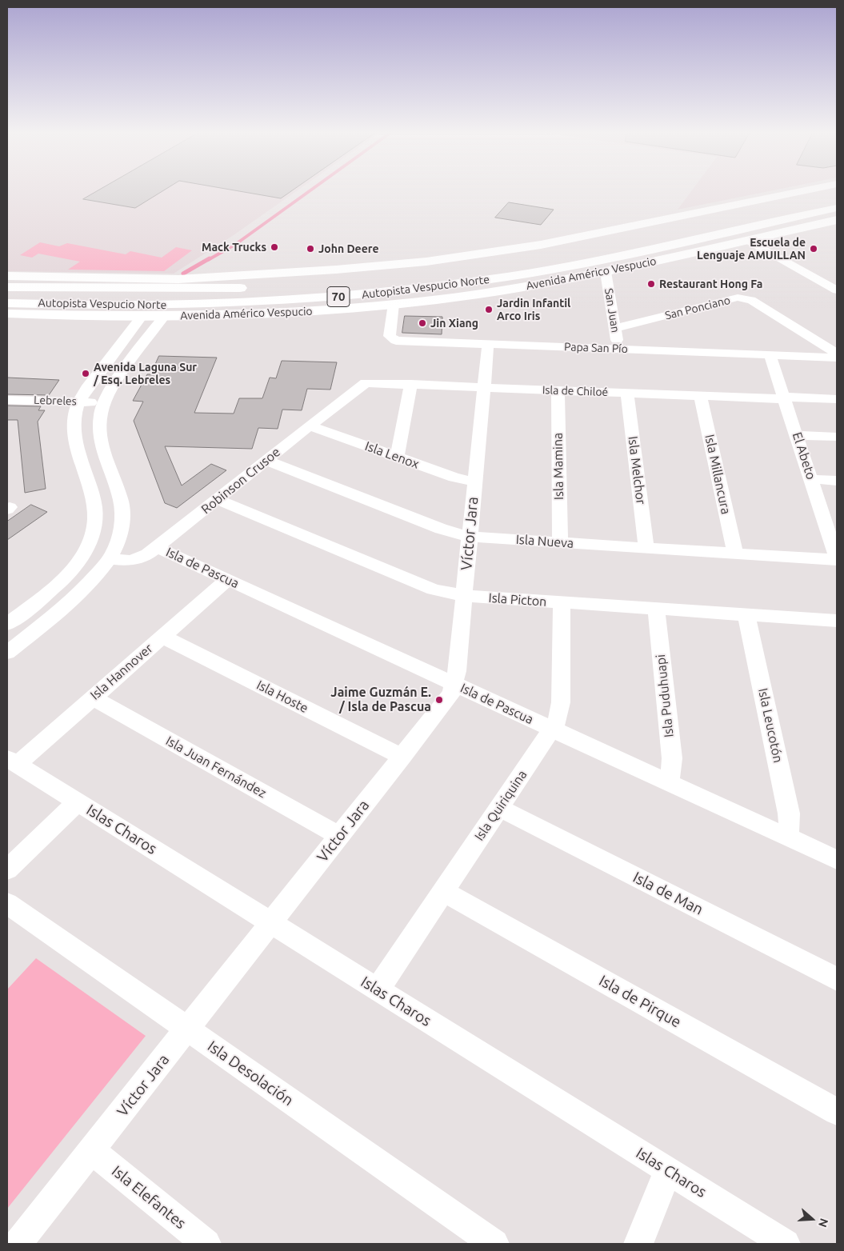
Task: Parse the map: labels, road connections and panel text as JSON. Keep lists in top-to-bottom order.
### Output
{
  "streets": {
    "main road": ["Avenida Américo Vespucio", "Autopista Vespucio Norte", "70"],
    "street": [
      "San Ponciano",
      "San Juan",
      "Papa San Pío",
      "Isla de Chiloé",
      "Lebreles",
      "Isla Lenox",
      "El Abeto",
      "Isla Mamina",
      "Isla Melchor",
      "Isla Millancura",
      "Robinson Crusoe",
      "Víctor Jara",
      "Isla Nueva",
      "Isla de Pascua",
      "Isla Picton",
      "Isla Hannover",
      "Isla Puduhuapi",
      "Isla Hoste",
      "Isla Leucotón",
      "Isla Juan Fernández",
      "Isla Quiriquina",
      "Islas Charos",
      "Isla de Man",
      "Isla de Pirque",
      "Isla Desolación",
      "Isla Elefantes"
    ]
  },
  "crossings": [
    ["Avenida Américo Vespucio", "San Juan"],
    ["Avenida Américo Vespucio", "Papa San Pío"],
    ["San Ponciano", "San Juan"],
    ["San Juan", "Papa San Pío"],
    ["Papa San Pío", "El Abeto"],
    ["Papa San Pío", "Víctor Jara"],
    ["Isla de Chiloé", "El Abeto"],
    ["Isla de Chiloé", "Isla Mamina"],
    ["Isla de Chiloé", "Isla Melchor"],
    ["Isla de Chiloé", "Isla Millancura"],
    ["Isla de Chiloé", "Robinson Crusoe"],
    ["Isla de Chiloé", "Víctor Jara"],
    ["Isla Lenox", "Robinson Crusoe"],
    ["Isla Lenox", "Víctor Jara"],
    ["El Abeto", "Isla Nueva"],
    ["Isla Mamina", "Isla Nueva"],
    ["Isla Melchor", "Isla Nueva"],
    ["Isla Millancura", "Isla Nueva"],
    ["Robinson Crusoe", "Isla Nueva"],
    ["Robinson Crusoe", "Isla de Pascua"],
    ["Robinson Crusoe", "Isla Picton"],
    ["Víctor Jara", "Isla Nueva"],
    ["Víctor Jara", "Isla de Pascua"],
    ["Víctor Jara", "Isla Picton"],
    ["Víctor Jara", "Isla Hoste"],
    ["Víctor Jara", "Isla Juan Fernández"],
    ["Víctor Jara", "Islas Charos"],
    ["Víctor Jara", "Isla Desolación"],
    ["Víctor Jara", "Isla Elefantes"],
    ["Isla de Pascua", "Isla Hannover"],
    ["Isla de Pascua", "Isla Puduhuapi"],
    ["Isla de Pascua", "Isla Leucotón"],
    ["Isla de Pascua", "Isla Quiriquina"],
    ["Isla Picton", "Isla Puduhuapi"],
    ["Isla Picton", "Isla Leucotón"],
    ["Isla Picton", "Isla Quiriquina"],
    ["Isla Hannover", "Isla Hoste"],
    ["Isla Hannover", "Isla Juan Fernández"],
    ["Isla Hannover", "Islas Charos"],
    ["Isla Quiriquina", "Islas Charos"],
    ["Isla Quiriquina", "Isla de Man"],
    ["Isla Quiriquina", "Isla de Pirque"]
  ],
  "places": [
    "Mack Trucks",
    "John Deere",
    "Escuela de Lenguaje AMUILLAN",
    "Restaurant Hong Fa",
    "Jardin Infantil Arco Iris",
    "Jin Xiang",
    "Avenida Laguna Sur / Esq. Lebreles",
    "Jaime Guzmán E. / Isla de Pascua"
  ],
  "north": "right"
}
